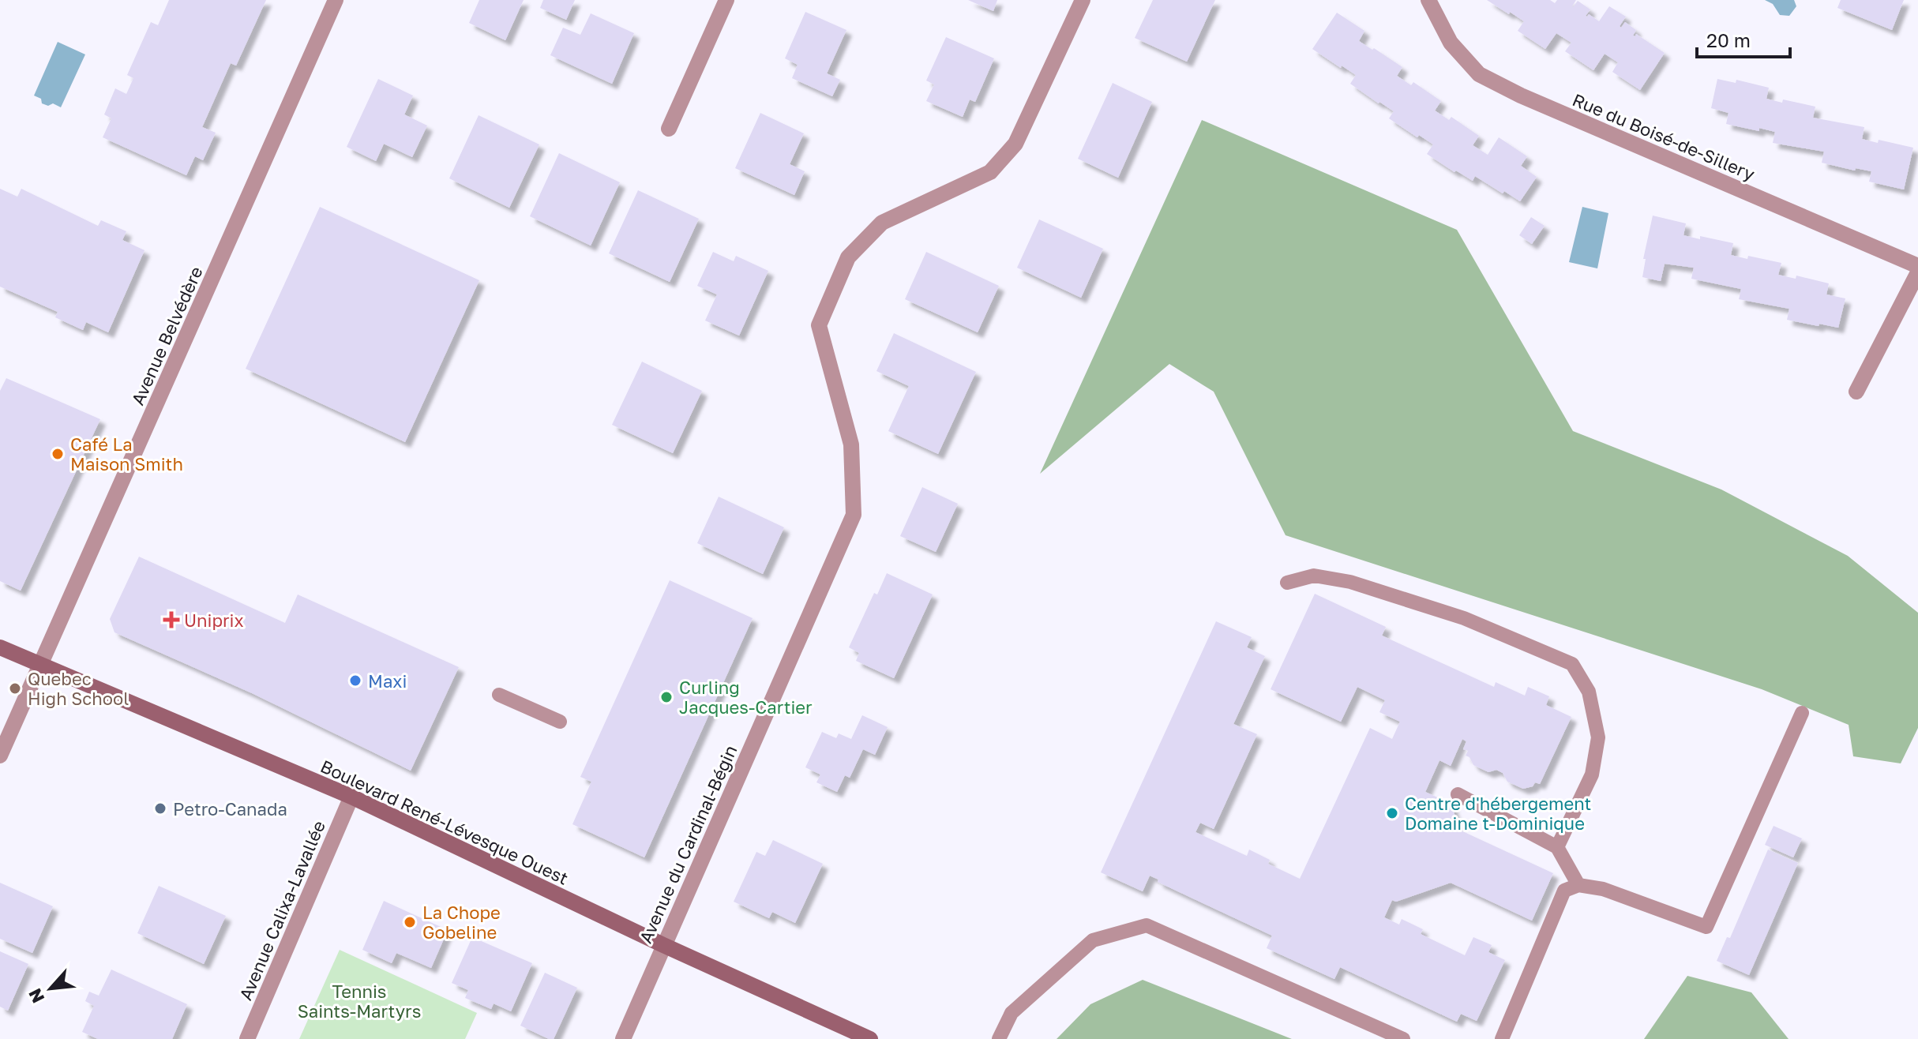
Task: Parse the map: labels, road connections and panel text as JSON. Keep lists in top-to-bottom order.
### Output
{
  "streets": {
    "main road": ["Boulevard René-Lévesque Ouest"],
    "street": [
      "Rue du Boisé-de-Sillery",
      "Avenue Belvédère",
      "Avenue du Cardinal-Bégin",
      "Avenue Calixa-Lavallée"
    ]
  },
  "crossings": [
    ["Avenue Belvédère", "Boulevard René-Lévesque Ouest"],
    ["Boulevard René-Lévesque Ouest", "Avenue du Cardinal-Bégin"],
    ["Boulevard René-Lévesque Ouest", "Avenue Calixa-Lavallée"]
  ],
  "parks": ["Tennis Saints-Martyrs"],
  "places": {
    "other": [
      "Café La Maison Smith",
      "Maxi",
      "Quebec High School",
      "Curling Jacques-Cartier",
      "Petro-Canada",
      "Centre d'hébergement Domaine t-Dominique",
      "La Chope Gobeline"
    ],
    "health": ["Uniprix"]
  },
  "scale_bar": "20 m",
  "north": "bottom left"
}
